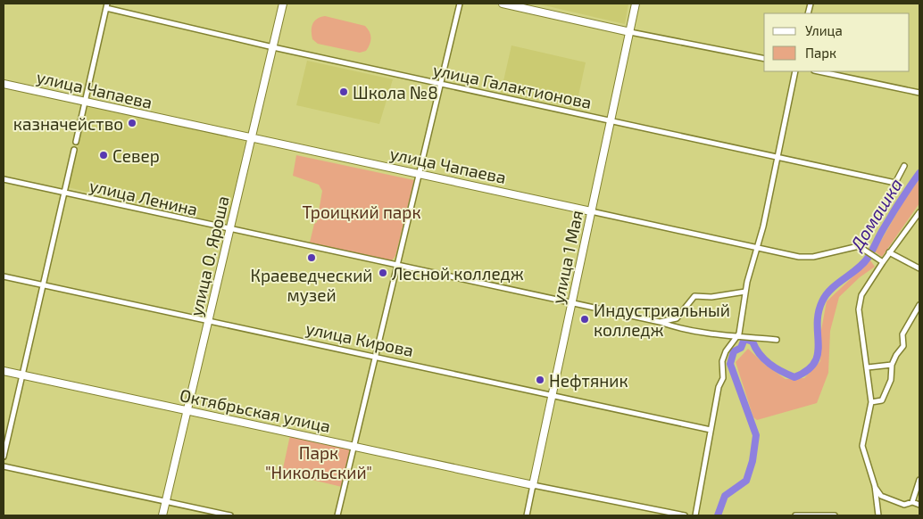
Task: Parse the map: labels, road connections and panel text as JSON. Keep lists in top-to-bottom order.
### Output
{
  "streets": {
    "main road": [
      "улица Чапаева",
      "улица О. Яроша",
      "улица 1 Мая",
      "Октябрьская улица"
    ],
    "street": ["улица Галактионова", "улица Ленина", "улица Кирова"]
  },
  "crossings": [
    ["улица Галактионова", "улица О. Яроша"],
    ["улица Галактионова", "улица 1 Мая"],
    ["улица Чапаева", "улица О. Яроша"],
    ["улица Чапаева", "улица 1 Мая"],
    ["улица Ленина", "улица О. Яроша"],
    ["улица Ленина", "улица 1 Мая"],
    ["улица О. Яроша", "улица Кирова"],
    ["улица О. Яроша", "Октябрьская улица"],
    ["улица 1 Мая", "улица Кирова"],
    ["улица 1 Мая", "Октябрьская улица"]
  ],
  "water": ["Домашка"],
  "parks": ["Троицкий парк", "Парк \"Никольский\""],
  "places": [
    "Школа №8",
    "казначейство",
    "Север",
    "Краеведческий музей",
    "Лесной колледж",
    "Индустриальный колледж",
    "Нефтяник"
  ],
  "legend": ["Улица", "Парк"]
}
